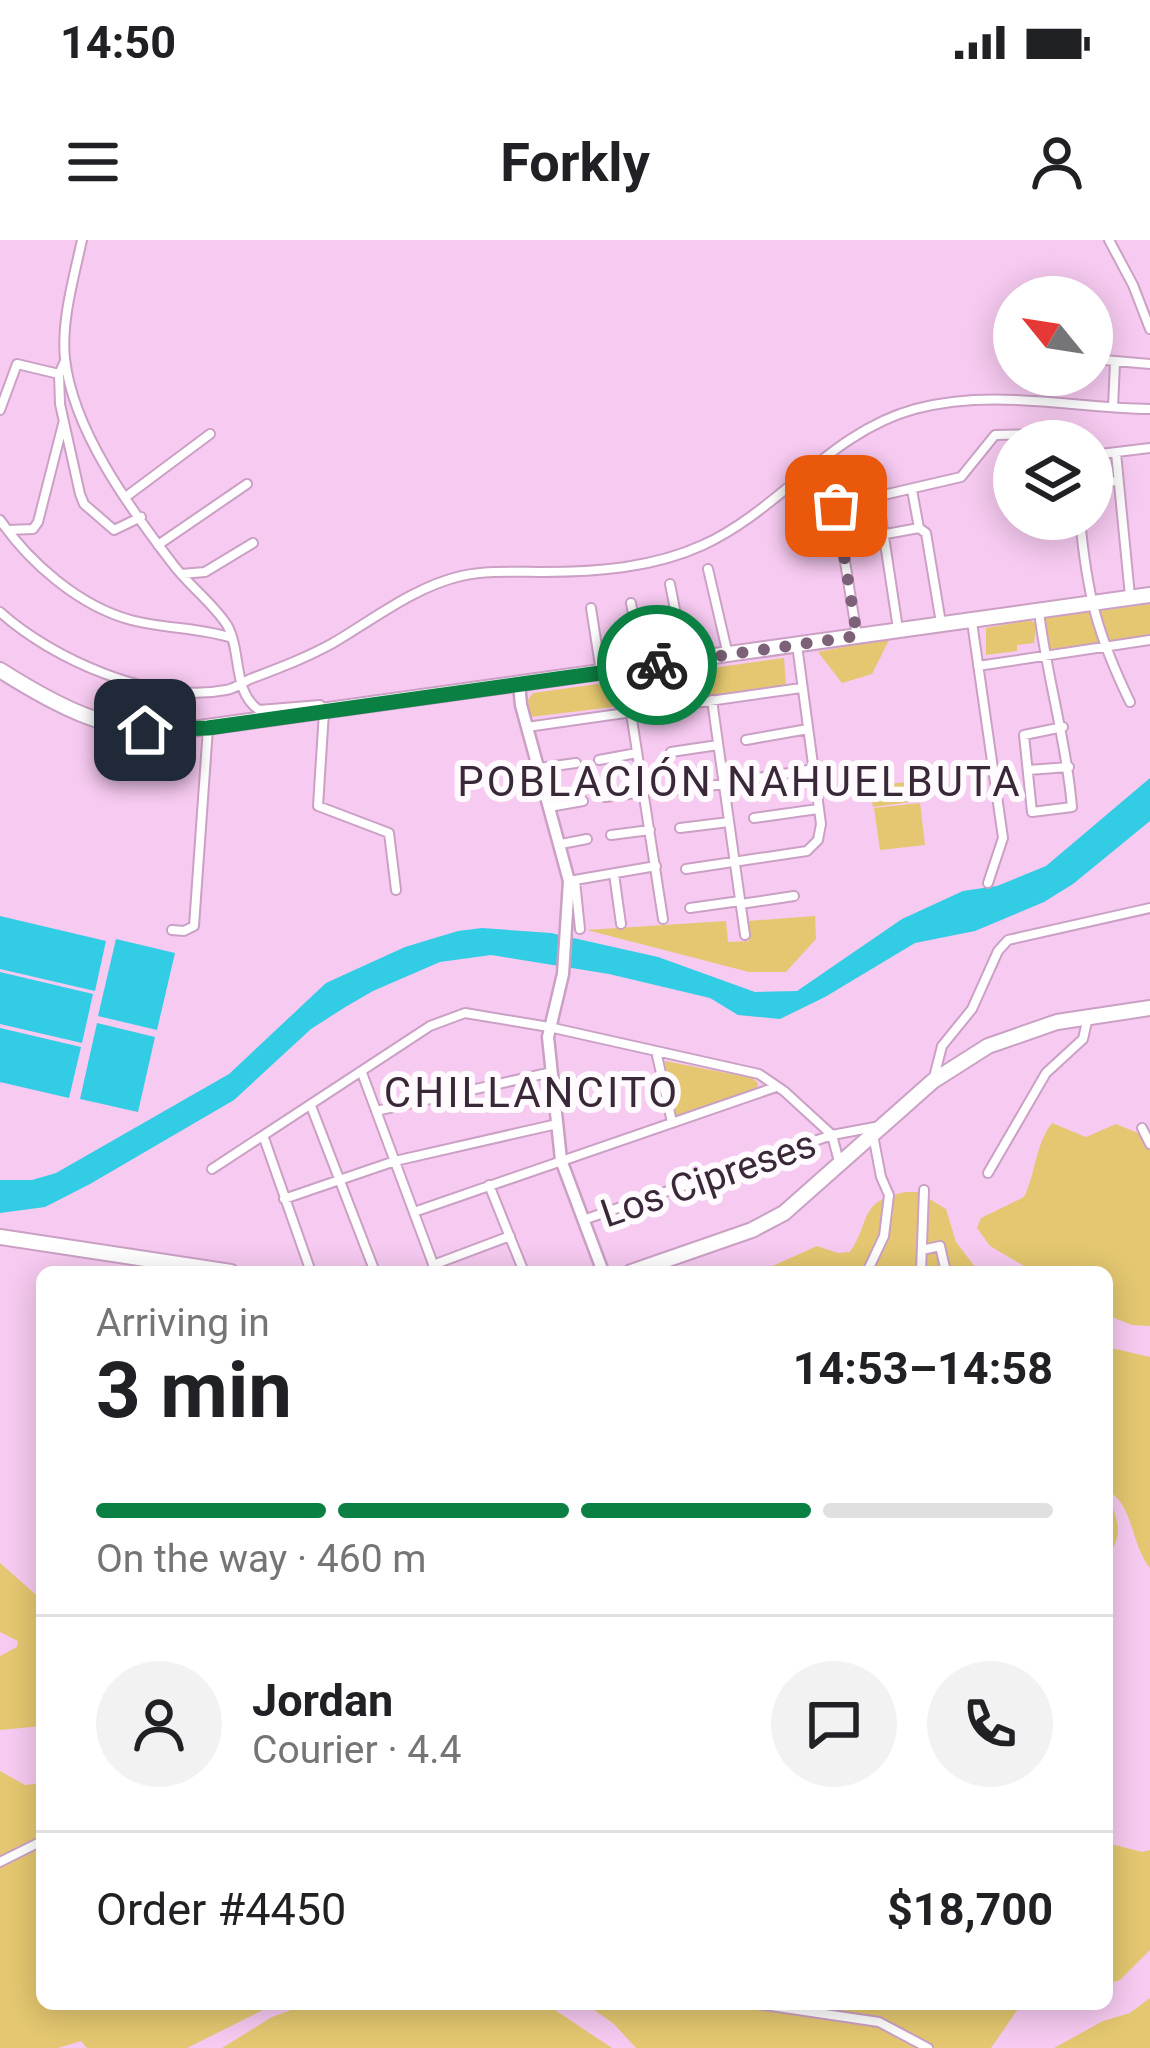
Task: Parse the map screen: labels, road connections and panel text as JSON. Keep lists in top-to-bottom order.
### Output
{
  "streets": {
    "street": ["Los Cipreses"]
  },
  "districts": ["POBLACIÓN NAHUELBUTA", "CHILLANCITO"],
  "north": "top left",
  "page": {
    "status": "14:50",
    "header": "Forkly",
    "heading": ["3 min", "Arriving in", "14:53–14:58"],
    "panel": [
      "Jordan",
      "Courier · 4.4",
      "Order #4450",
      "$18,700"
    ],
    "bar": "On the way · 460 m"
  }
}
